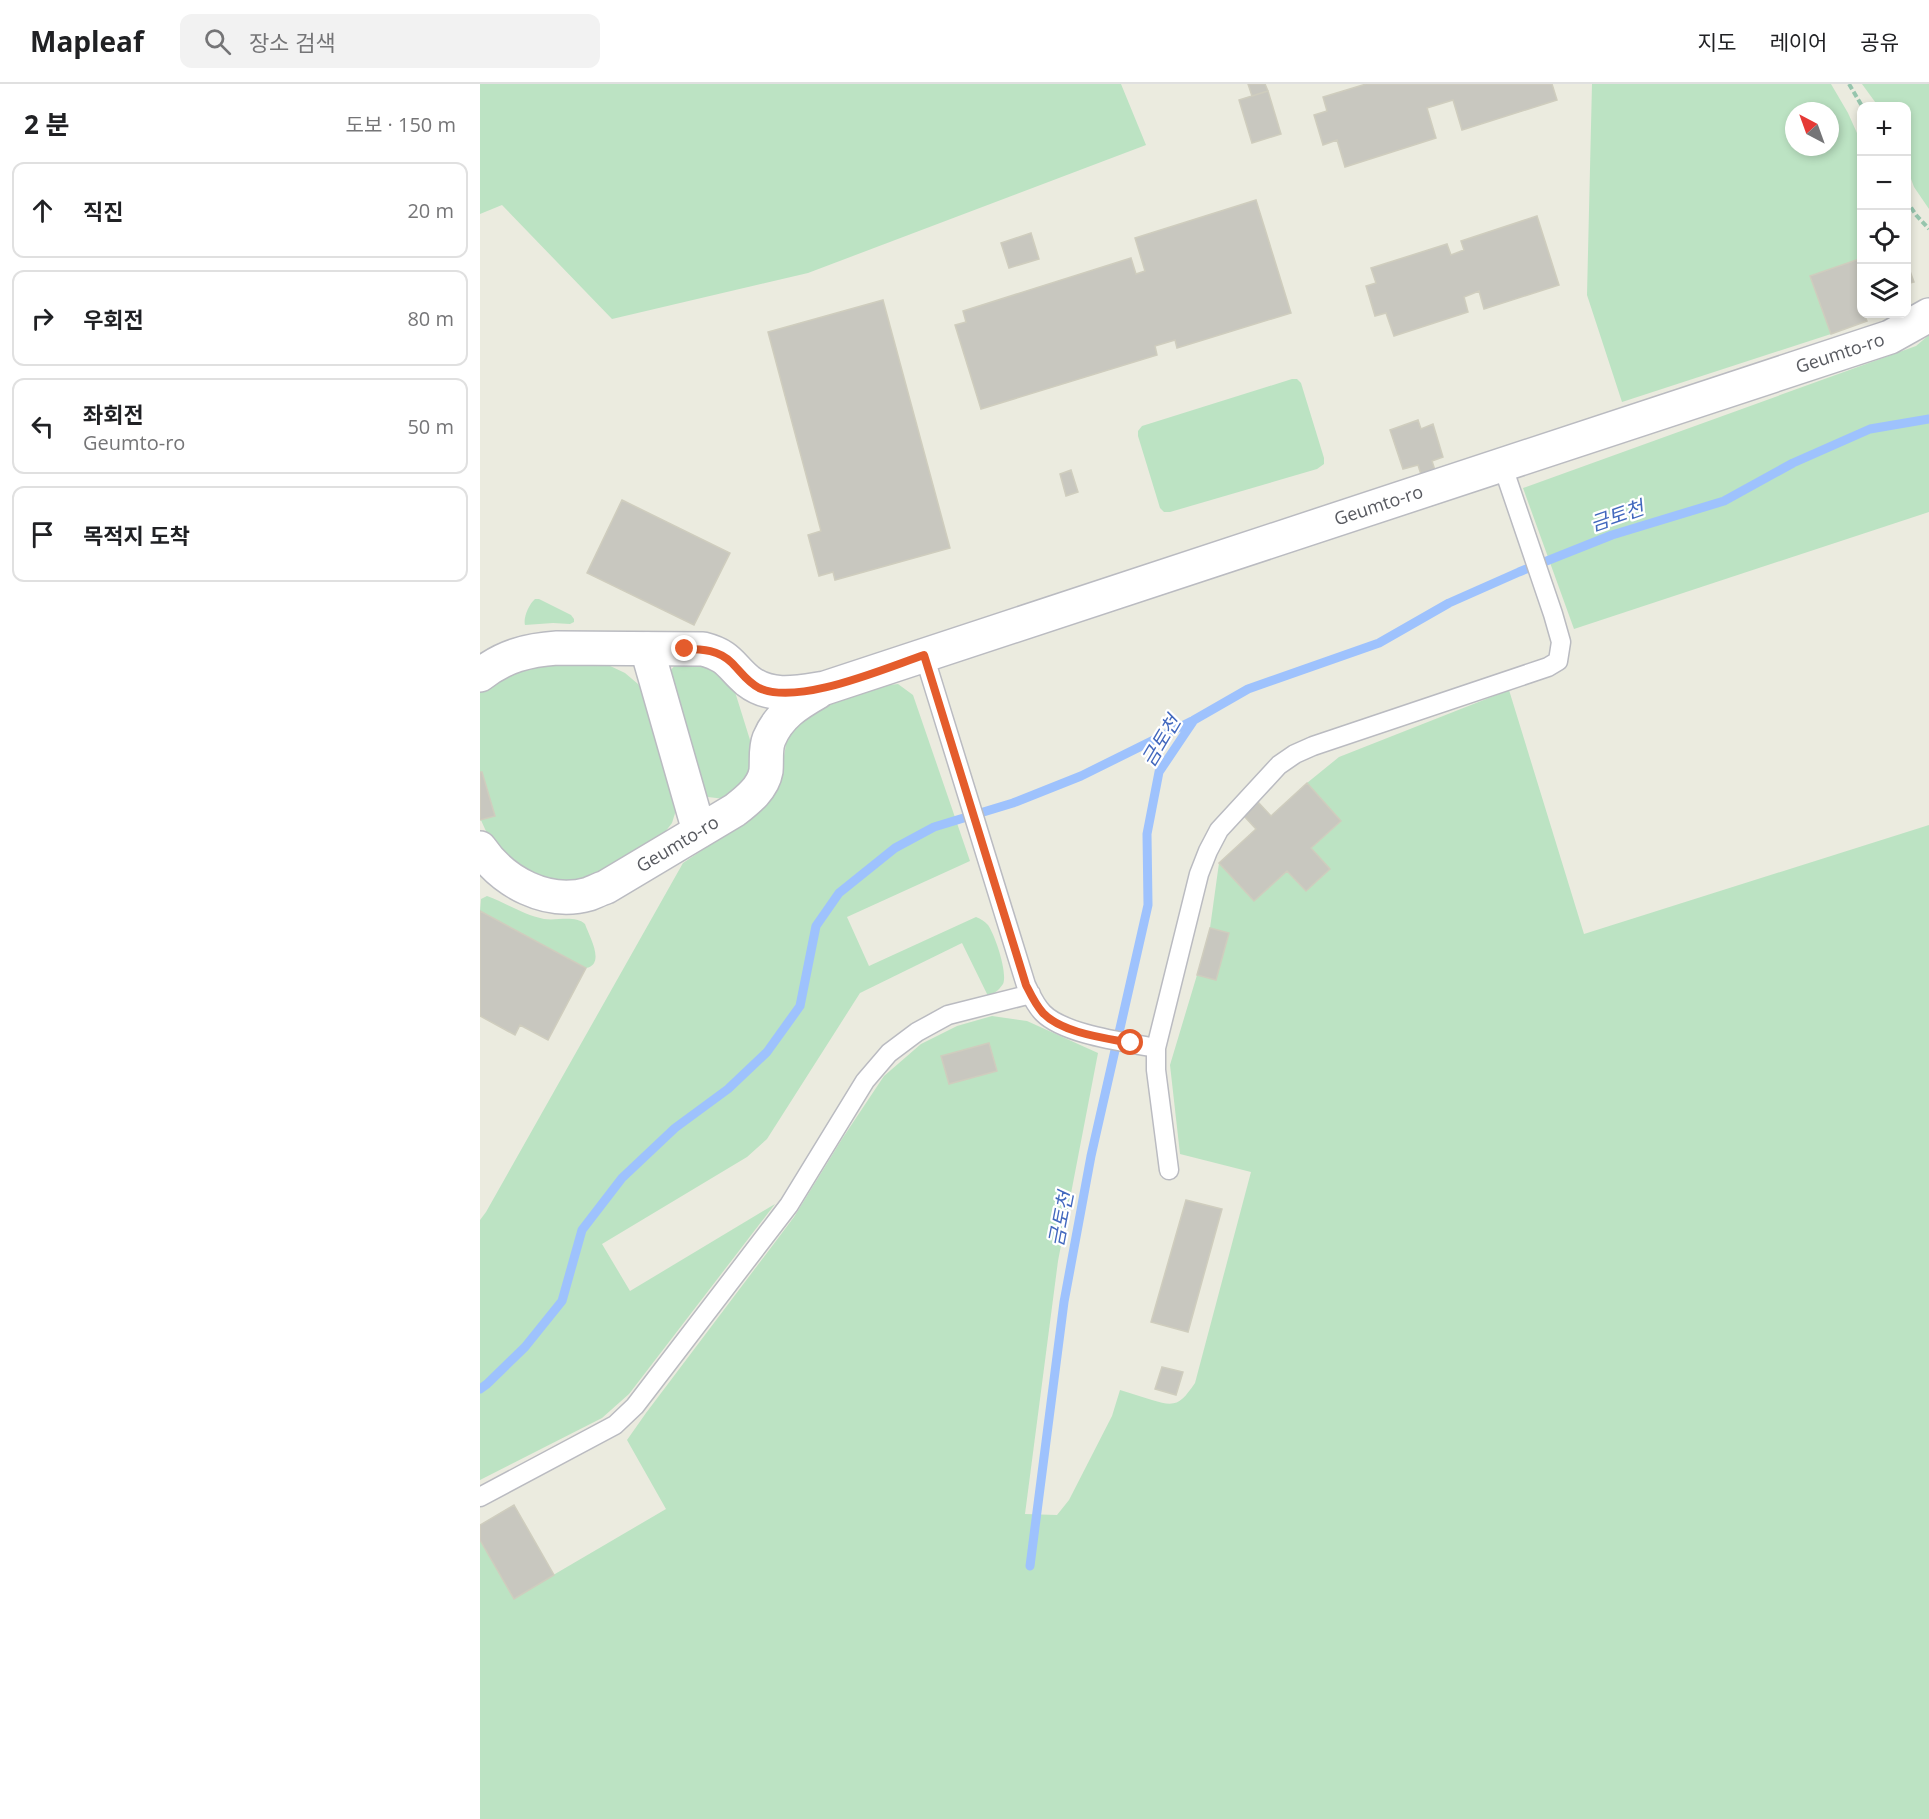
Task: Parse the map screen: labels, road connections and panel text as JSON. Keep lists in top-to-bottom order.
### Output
{
  "streets": {
    "street": ["Geumto-ro"]
  },
  "water": ["금토천"],
  "north": "top left",
  "page": {
    "header": "Mapleaf",
    "search": "장소 검색",
    "nav": ["지도", "레이어", "공유"],
    "heading": ["2 분", "도보 · 150 m"],
    "map_buttons": ["+", "−"],
    "list": [
      ["직진", "20 m"],
      ["우회전", "80 m"],
      ["좌회전", "Geumto-ro", "50 m"],
      "목적지 도착"
    ]
  }
}
